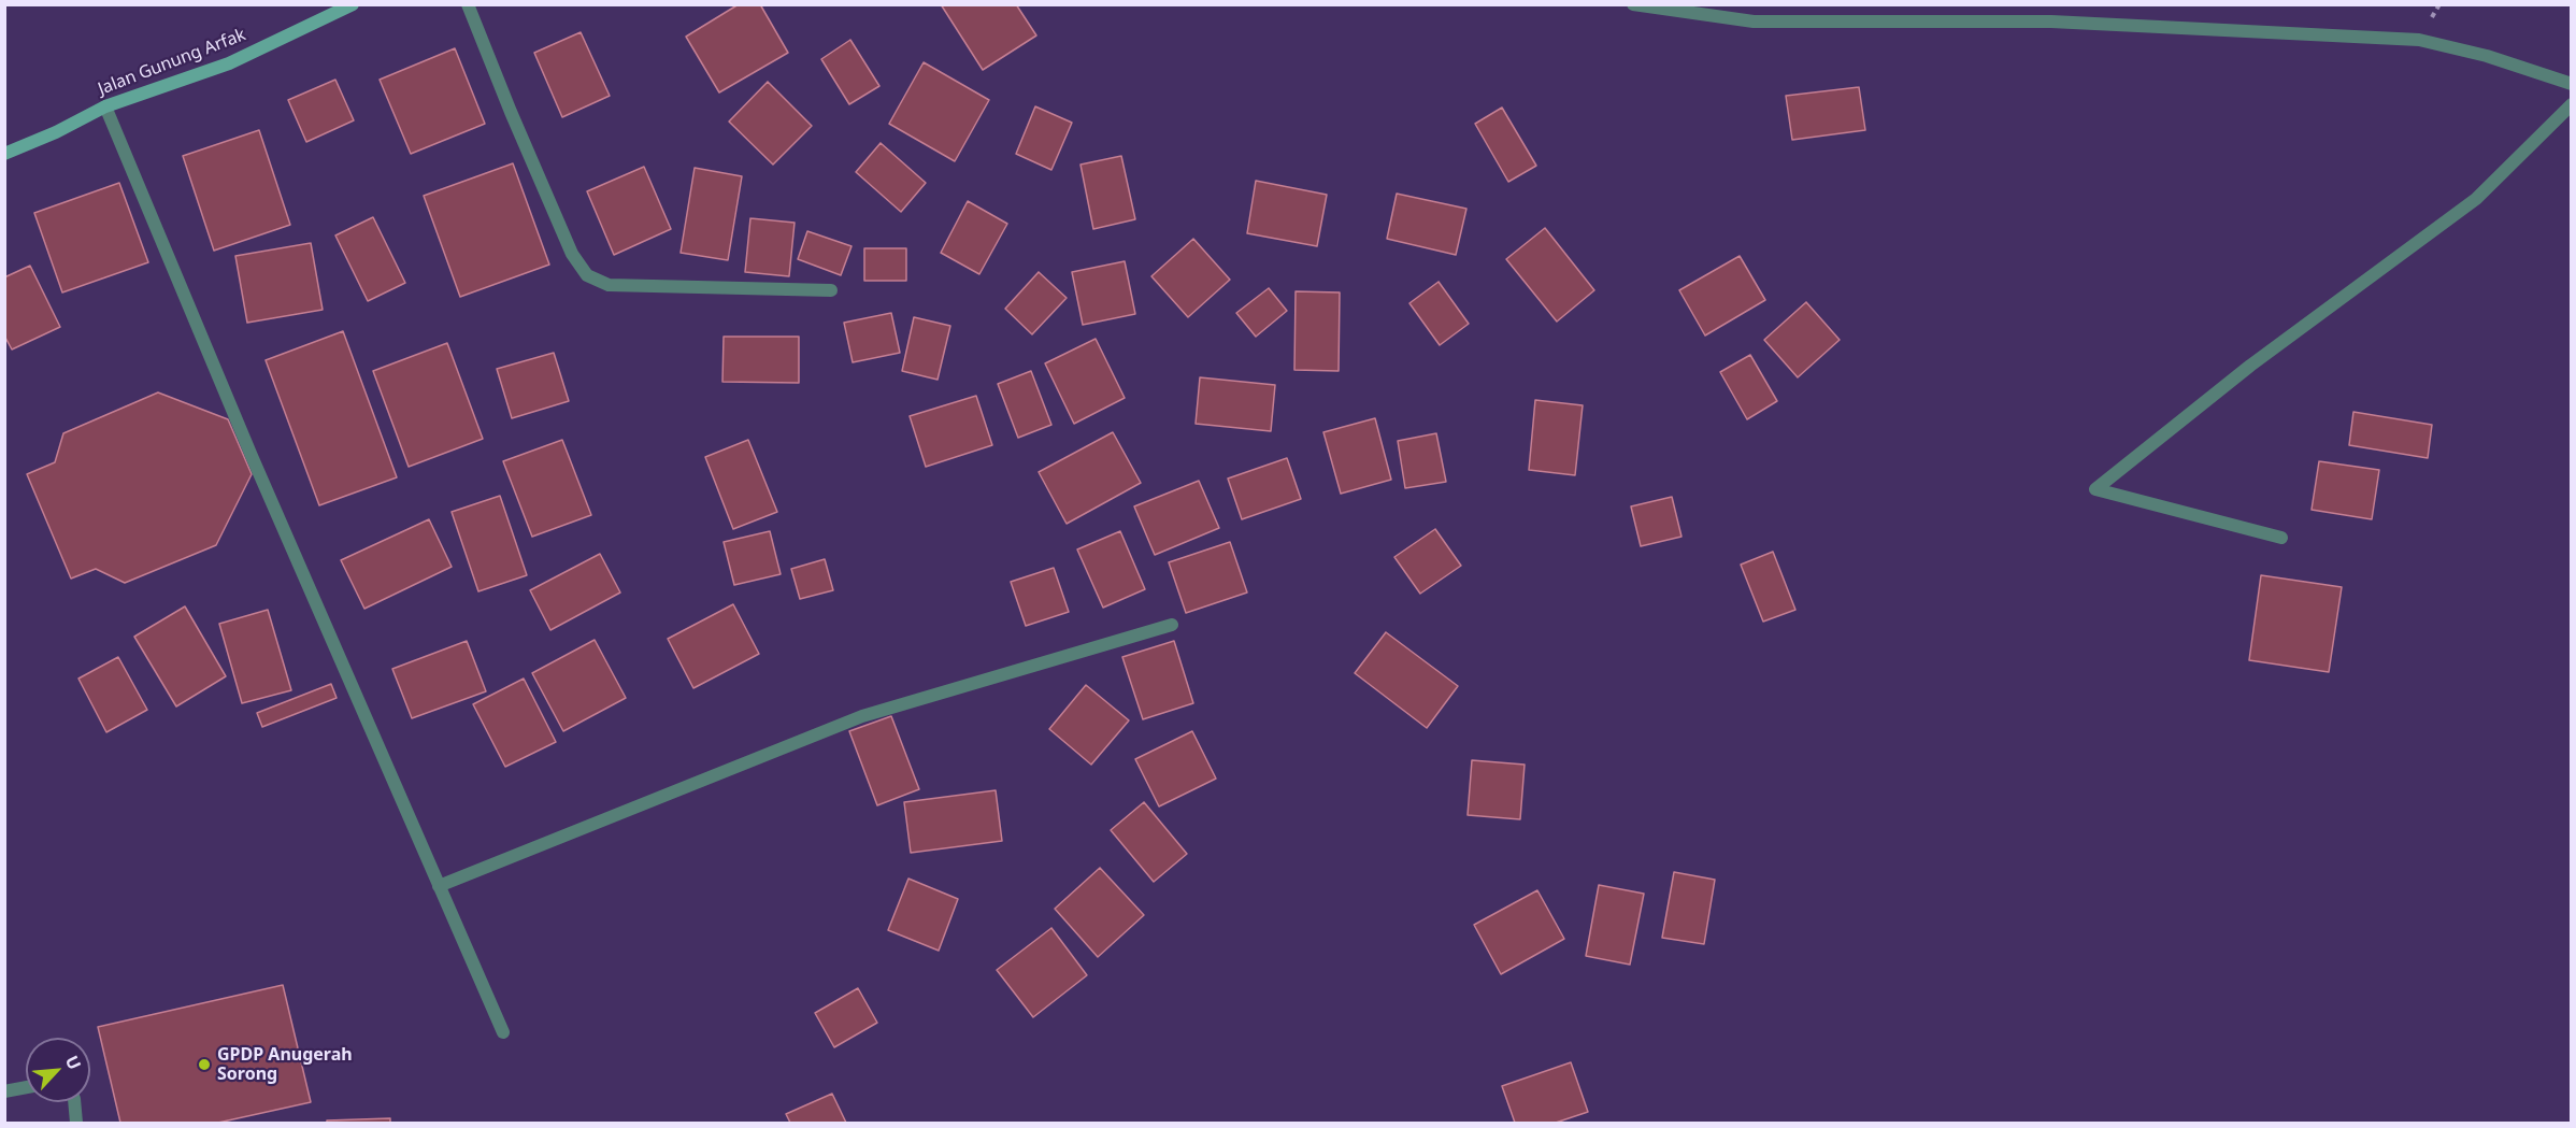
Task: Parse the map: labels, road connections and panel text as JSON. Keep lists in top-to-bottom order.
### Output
{
  "streets": {
    "street": ["Jalan Gunung Arfak"]
  },
  "places": ["GPDP Anugerah Sorong"],
  "north": "top right"
}
